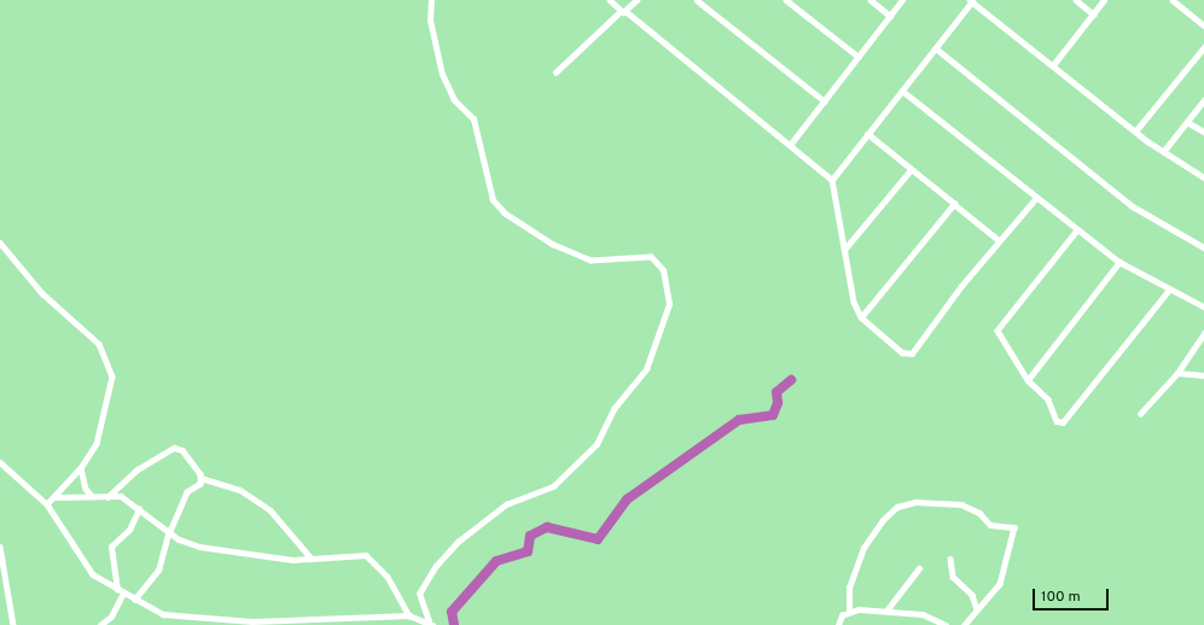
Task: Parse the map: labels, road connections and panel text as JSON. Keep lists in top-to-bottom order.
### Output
{
  "scale_bar": "100 m"
}
